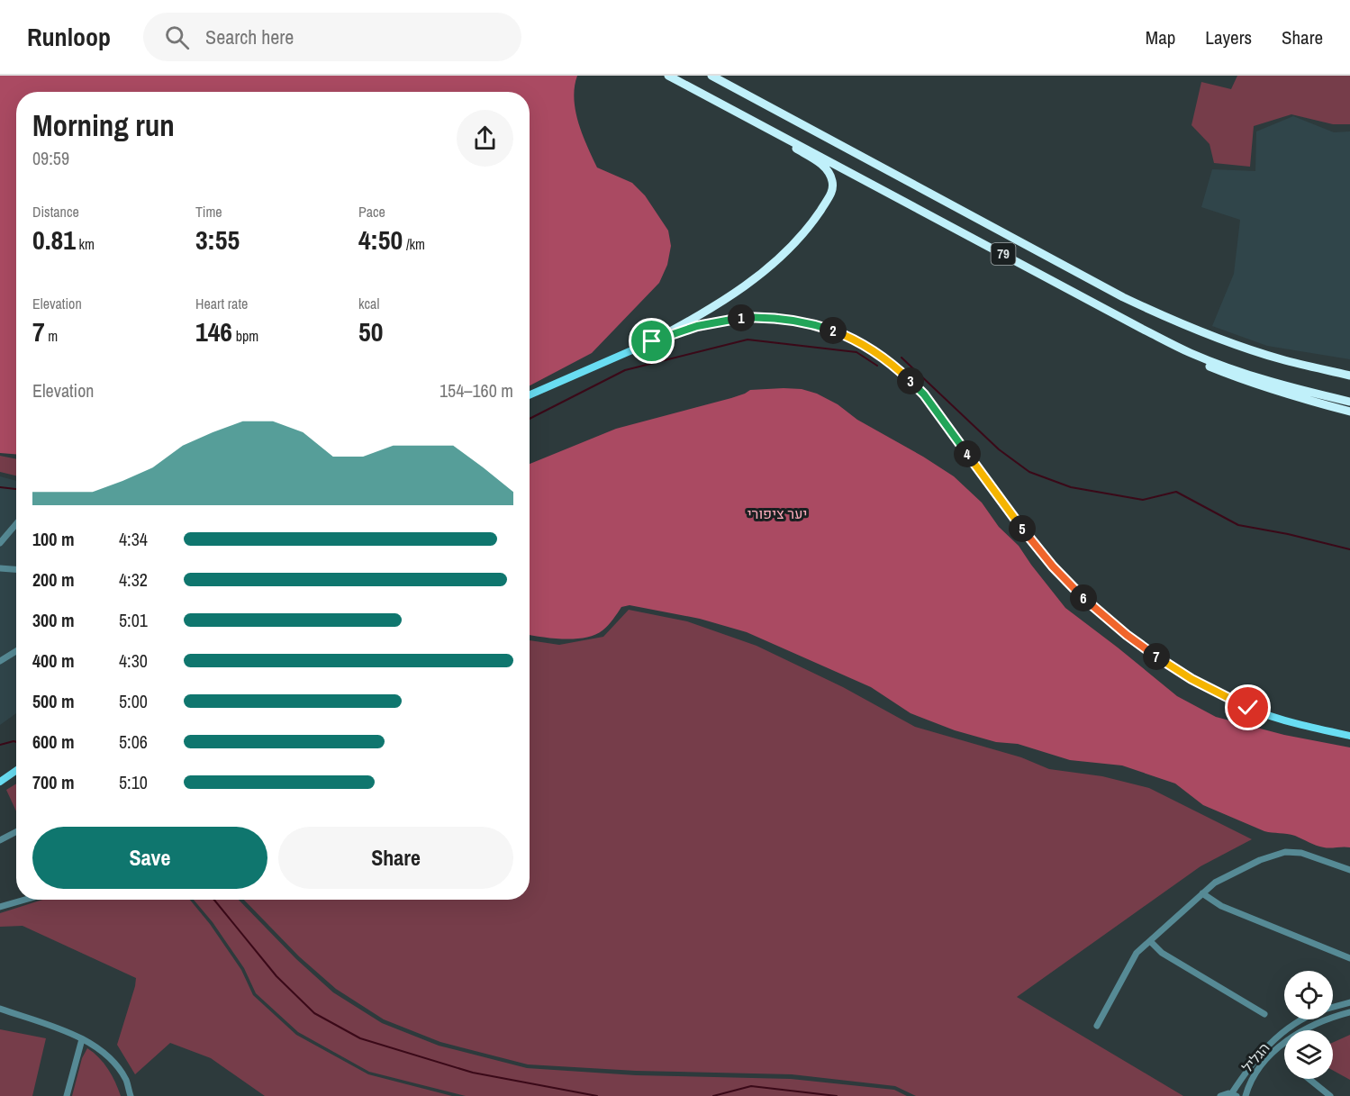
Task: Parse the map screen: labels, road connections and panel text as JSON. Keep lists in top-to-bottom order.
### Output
{
  "streets": {
    "highway": ["79"],
    "street": ["הגליל"]
  },
  "parks": ["יער ציפורי"],
  "page": {
    "header": "Runloop",
    "search": "Search here",
    "nav": ["Map", "Layers", "Share"],
    "heading": ["Morning run", "09:59"],
    "stats": [
      ["Distance", "0.81 km"],
      ["Time", "3:55"],
      ["Pace", "4:50 /km"],
      ["Elevation", "7 m"],
      ["Heart rate", "146 bpm"],
      ["kcal", "50"]
    ],
    "pins": [
      "1",
      "2",
      "3",
      "4",
      "5",
      "6",
      "7"
    ],
    "chart": ["Elevation", "154–160 m"],
    "list": [
      {
        "name": "100 m",
        "note": "4:34"
      },
      {
        "name": "200 m",
        "note": "4:32"
      },
      {
        "name": "300 m",
        "note": "5:01"
      },
      {
        "name": "400 m",
        "note": "4:30"
      },
      {
        "name": "500 m",
        "note": "5:00"
      },
      {
        "name": "600 m",
        "note": "5:06"
      },
      {
        "name": "700 m",
        "note": "5:10"
      }
    ],
    "buttons": ["Save", "Share"]
  }
}
